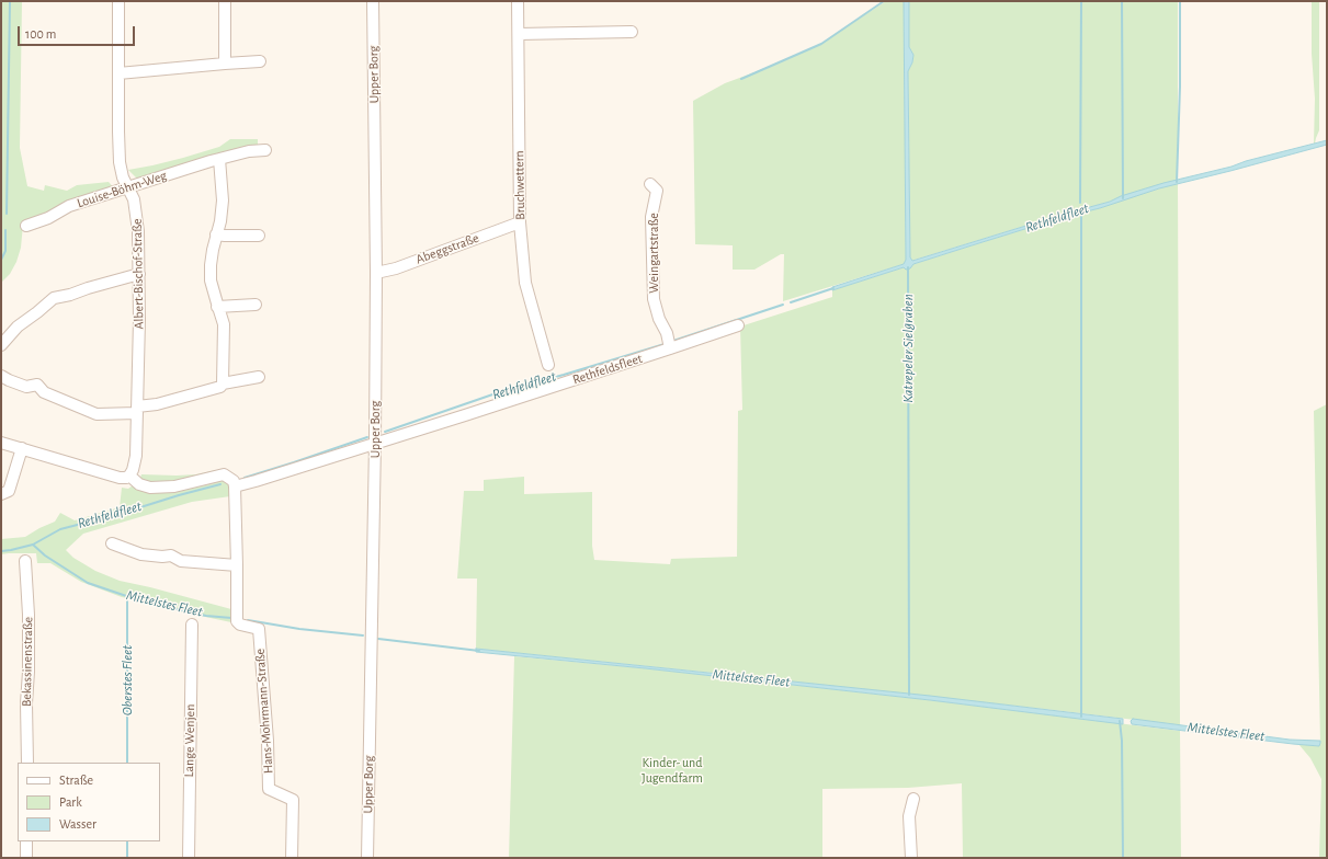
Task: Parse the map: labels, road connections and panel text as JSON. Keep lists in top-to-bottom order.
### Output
{
  "streets": {
    "street": [
      "Upper Borg",
      "Bruchwettern",
      "Louise-Böhm-Weg",
      "Abeggstraße",
      "Weingartstraße",
      "Albert-Bischof-Straße",
      "Rethfeldsfleet",
      "Bekassinenstraße",
      "Hans-Mohrmann-Straße",
      "Lange Wenjen"
    ]
  },
  "crossings": [
    ["Upper Borg", "Abeggstraße"],
    ["Upper Borg", "Rethfeldsfleet"],
    ["Bruchwettern", "Abeggstraße"],
    ["Louise-Böhm-Weg", "Albert-Bischof-Straße"],
    ["Weingartstraße", "Rethfeldsfleet"],
    ["Rethfeldsfleet", "Hans-Mohrmann-Straße"]
  ],
  "water": [
    "Rethfeldfleet",
    "Katrepeler Sielgraben",
    "Mittelstes Fleet",
    "Oberstes Fleet"
  ],
  "parks": ["Kinder- und Jugendfarm"],
  "legend": ["Straße", "Park", "Wasser"],
  "scale_bar": "100 m"
}
